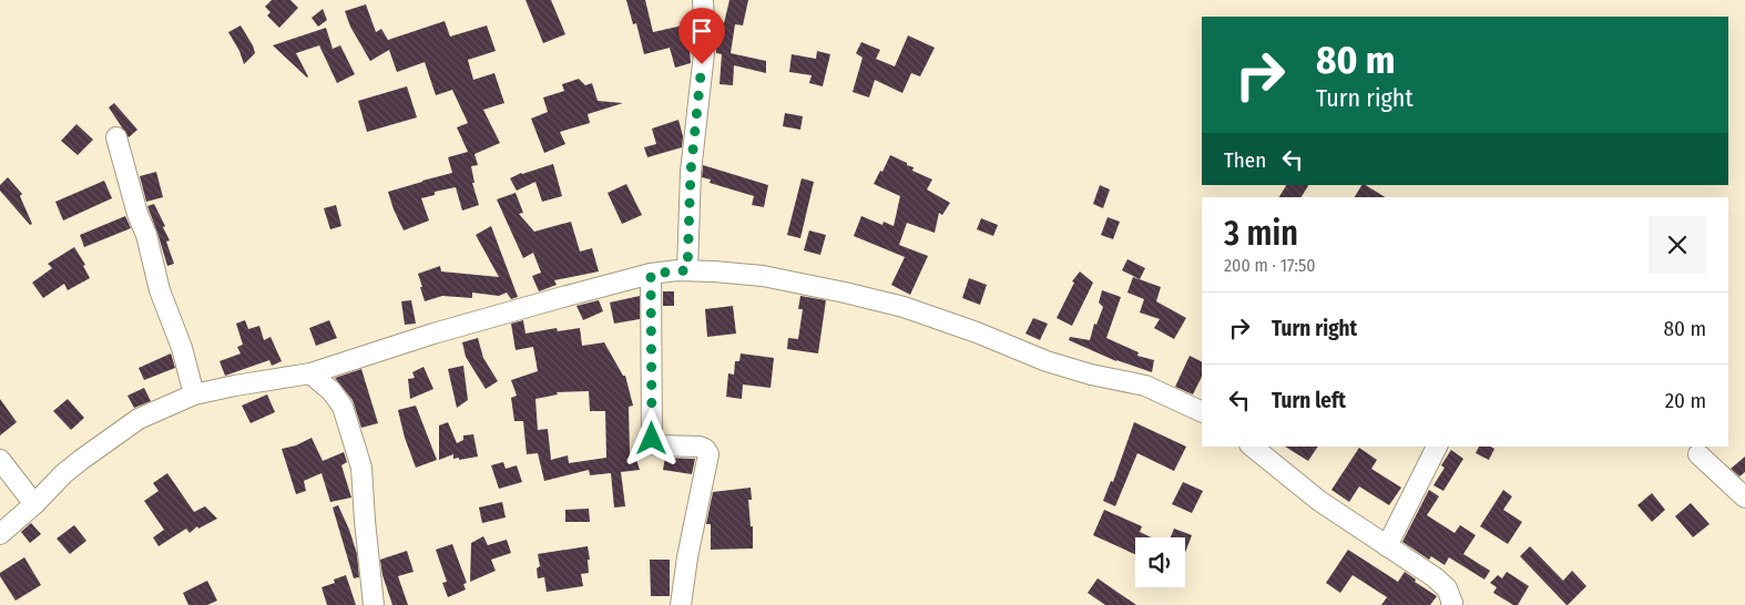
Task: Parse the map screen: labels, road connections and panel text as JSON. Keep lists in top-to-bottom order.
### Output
{
  "page": {
    "turn": ["80 m", "Turn right"],
    "then": "Then",
    "heading": ["3 min", "200 m · 17:50"],
    "list": [
      {
        "name": "Turn right",
        "value": "80 m"
      },
      {
        "name": "Turn left",
        "value": "20 m"
      }
    ]
  }
}
